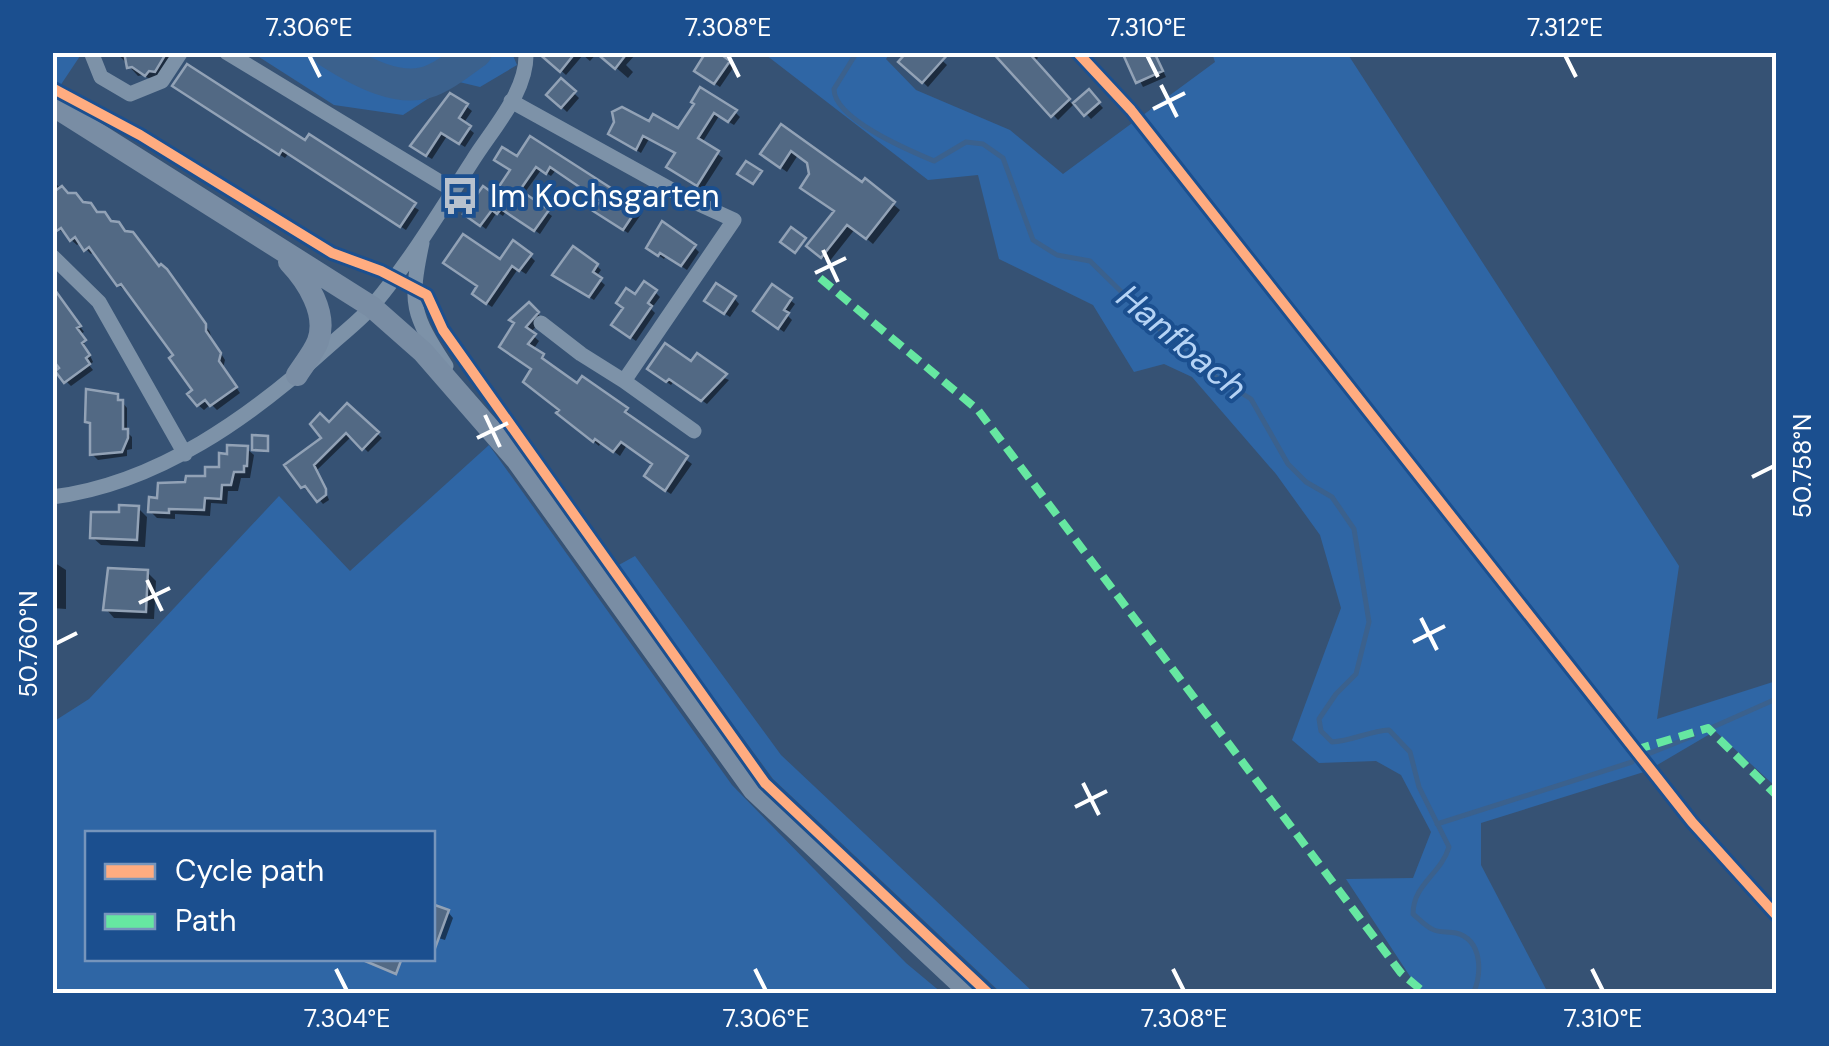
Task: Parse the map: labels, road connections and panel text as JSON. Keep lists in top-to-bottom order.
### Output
{
  "water": ["Hanfbach"],
  "places": {
    "bus stop": ["Im Kochsgarten"]
  },
  "legend": ["Cycle path", "Path"],
  "coordinates": [
    "7.306°E",
    "7.308°E",
    "7.310°E",
    "7.312°E",
    "50.758°N",
    "50.760°N",
    "7.304°E"
  ]
}
